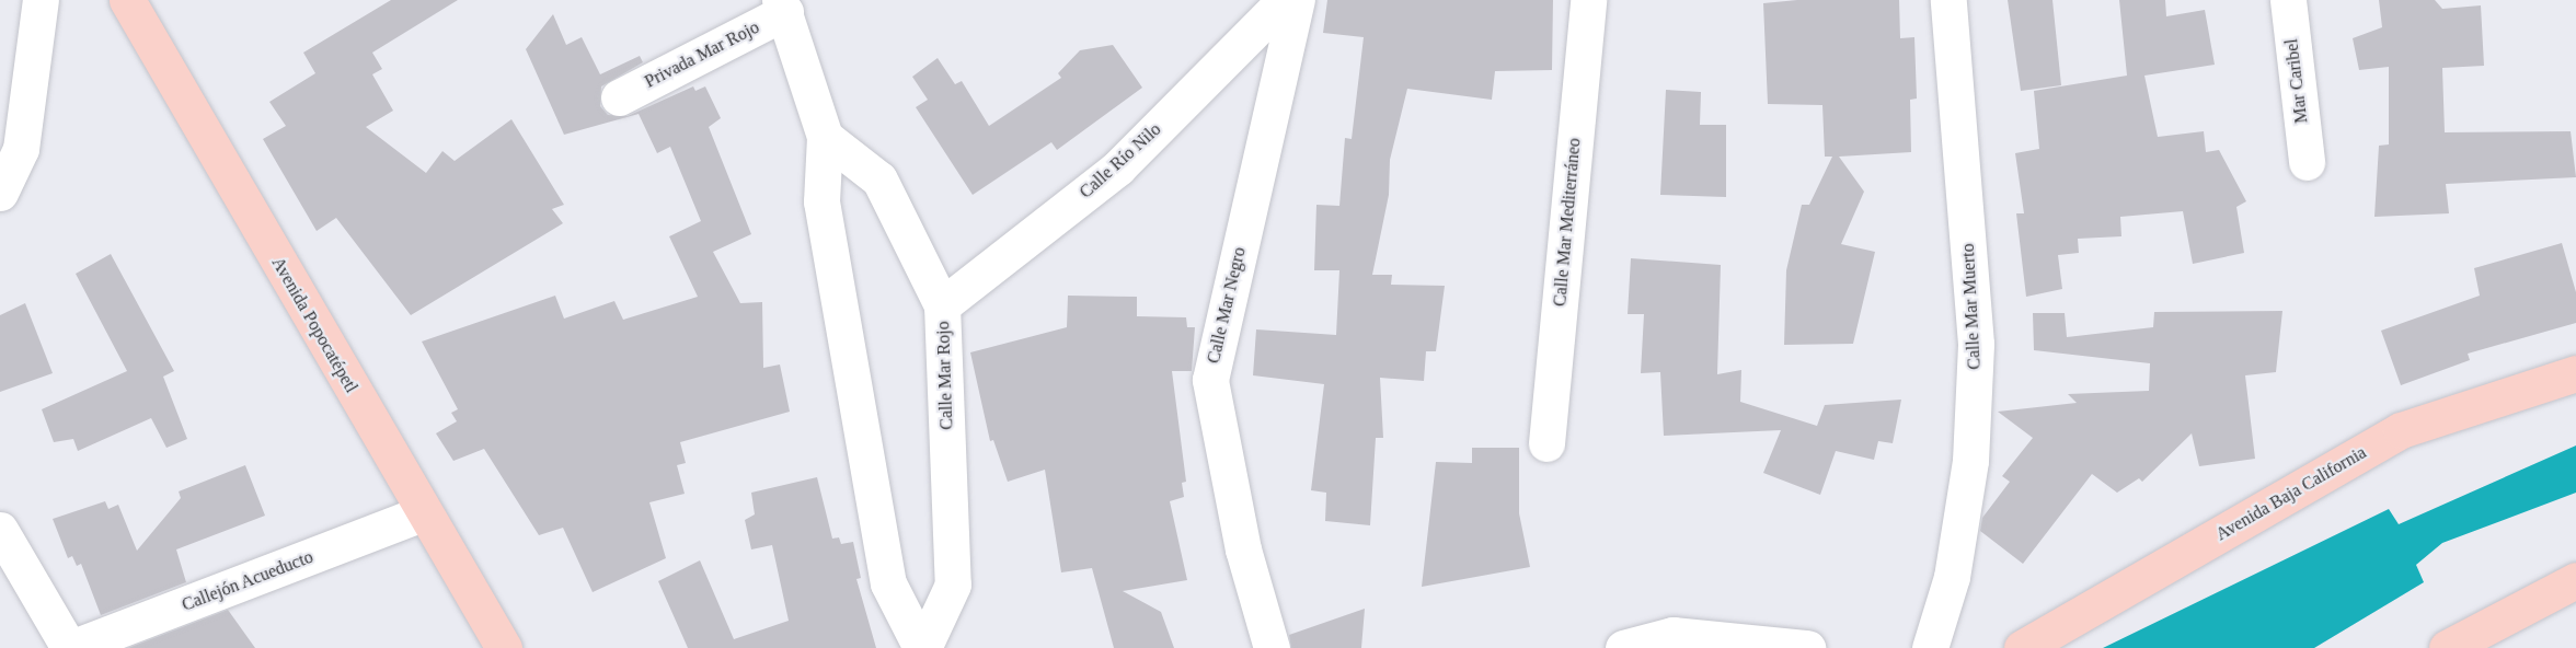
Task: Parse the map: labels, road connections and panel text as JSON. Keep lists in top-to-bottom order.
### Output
{
  "streets": {
    "street": [
      "Privada Mar Rojo",
      "Mar Caribel",
      "Calle Río Nilo",
      "Calle Mar Mediterráneo",
      "Calle Mar Negro",
      "Calle Mar Muerto",
      "Avenida Popocatépetl",
      "Calle Mar Rojo",
      "Avenida Baja California",
      "Callejón Acueducto"
    ]
  },
  "crossings": [
    ["Privada Mar Rojo", "Calle Mar Rojo"],
    ["Calle Río Nilo", "Calle Mar Rojo"],
    ["Avenida Popocatépetl", "Callejón Acueducto"]
  ]
}
